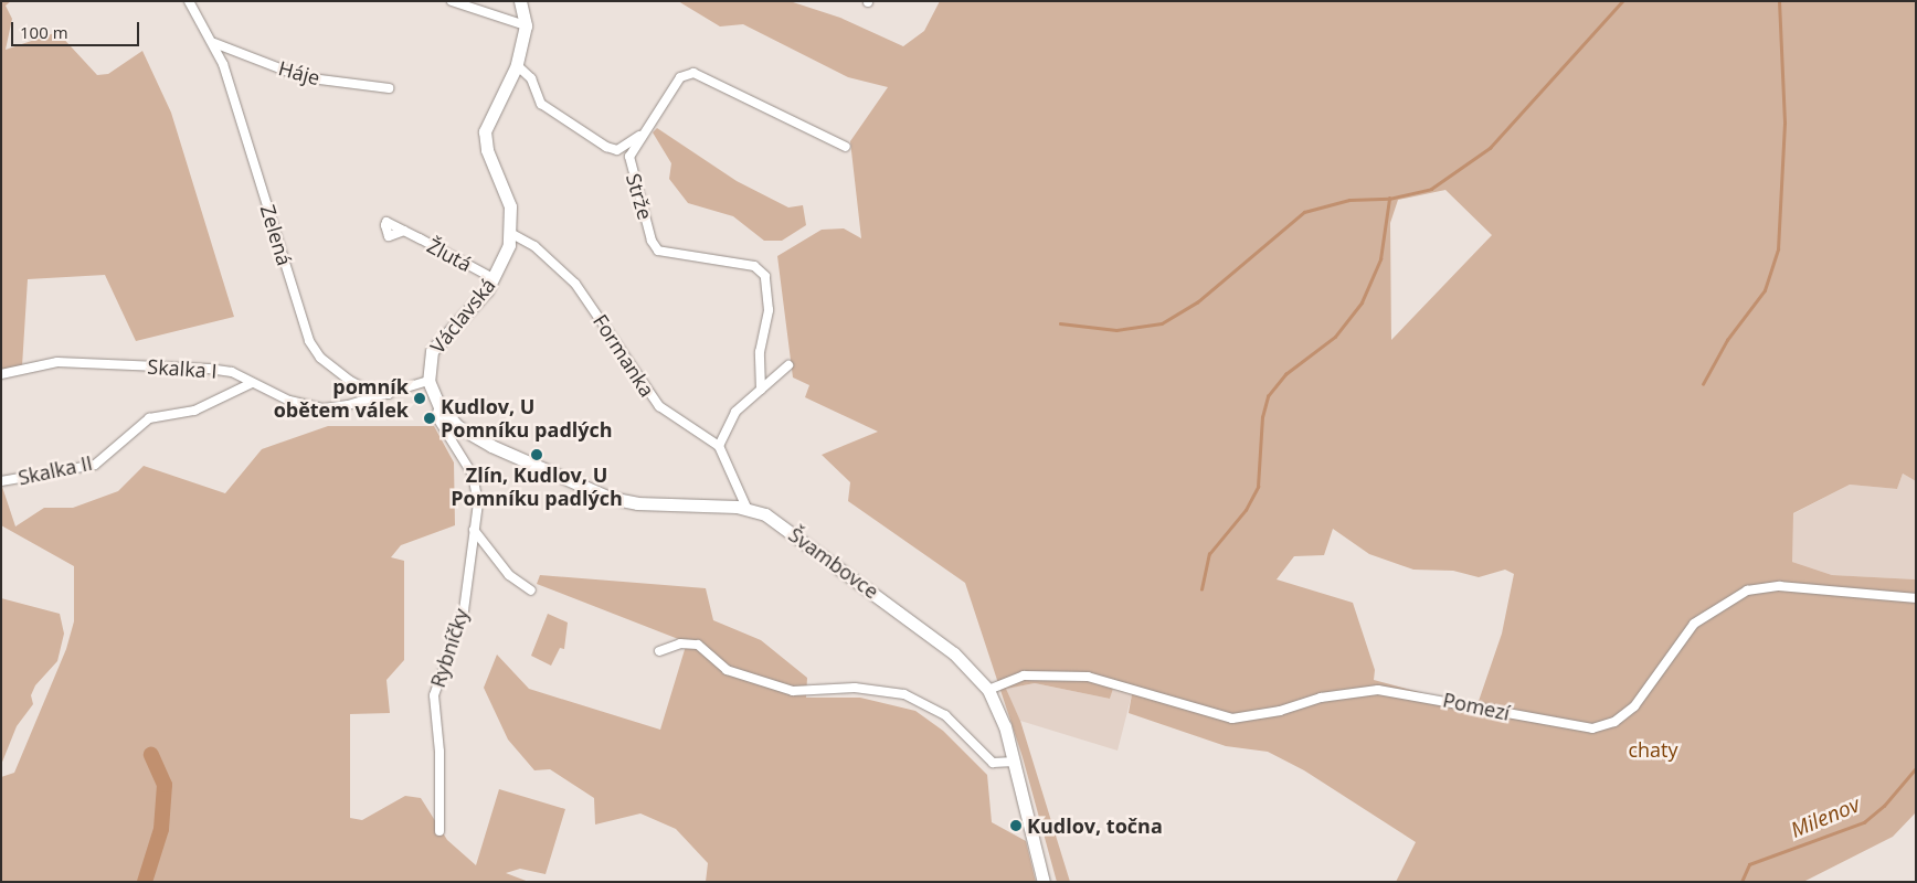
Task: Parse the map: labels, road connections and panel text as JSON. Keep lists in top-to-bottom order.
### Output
{
  "streets": {
    "street": [
      "Háje",
      "Strže",
      "Zelená",
      "Žlutá",
      "Václavská",
      "Formanka",
      "Skalka I",
      "Skalka II",
      "Švambovce",
      "Rybníčky",
      "Pomezí"
    ]
  },
  "crossings": [
    ["Háje", "Zelená"],
    ["Zelená", "Skalka I"],
    ["Žlutá", "Václavská"],
    ["Václavská", "Formanka"],
    ["Skalka I", "Skalka II"],
    ["Švambovce", "Rybníčky"],
    ["Švambovce", "Pomezí"]
  ],
  "water": ["Milenov"],
  "parks": ["chaty"],
  "places": [
    "pomník obětem válek",
    "Kudlov, U Pomníku padlých",
    "Zlín, Kudlov, U Pomníku padlých",
    "Kudlov, točna"
  ],
  "scale_bar": "100 m"
}
